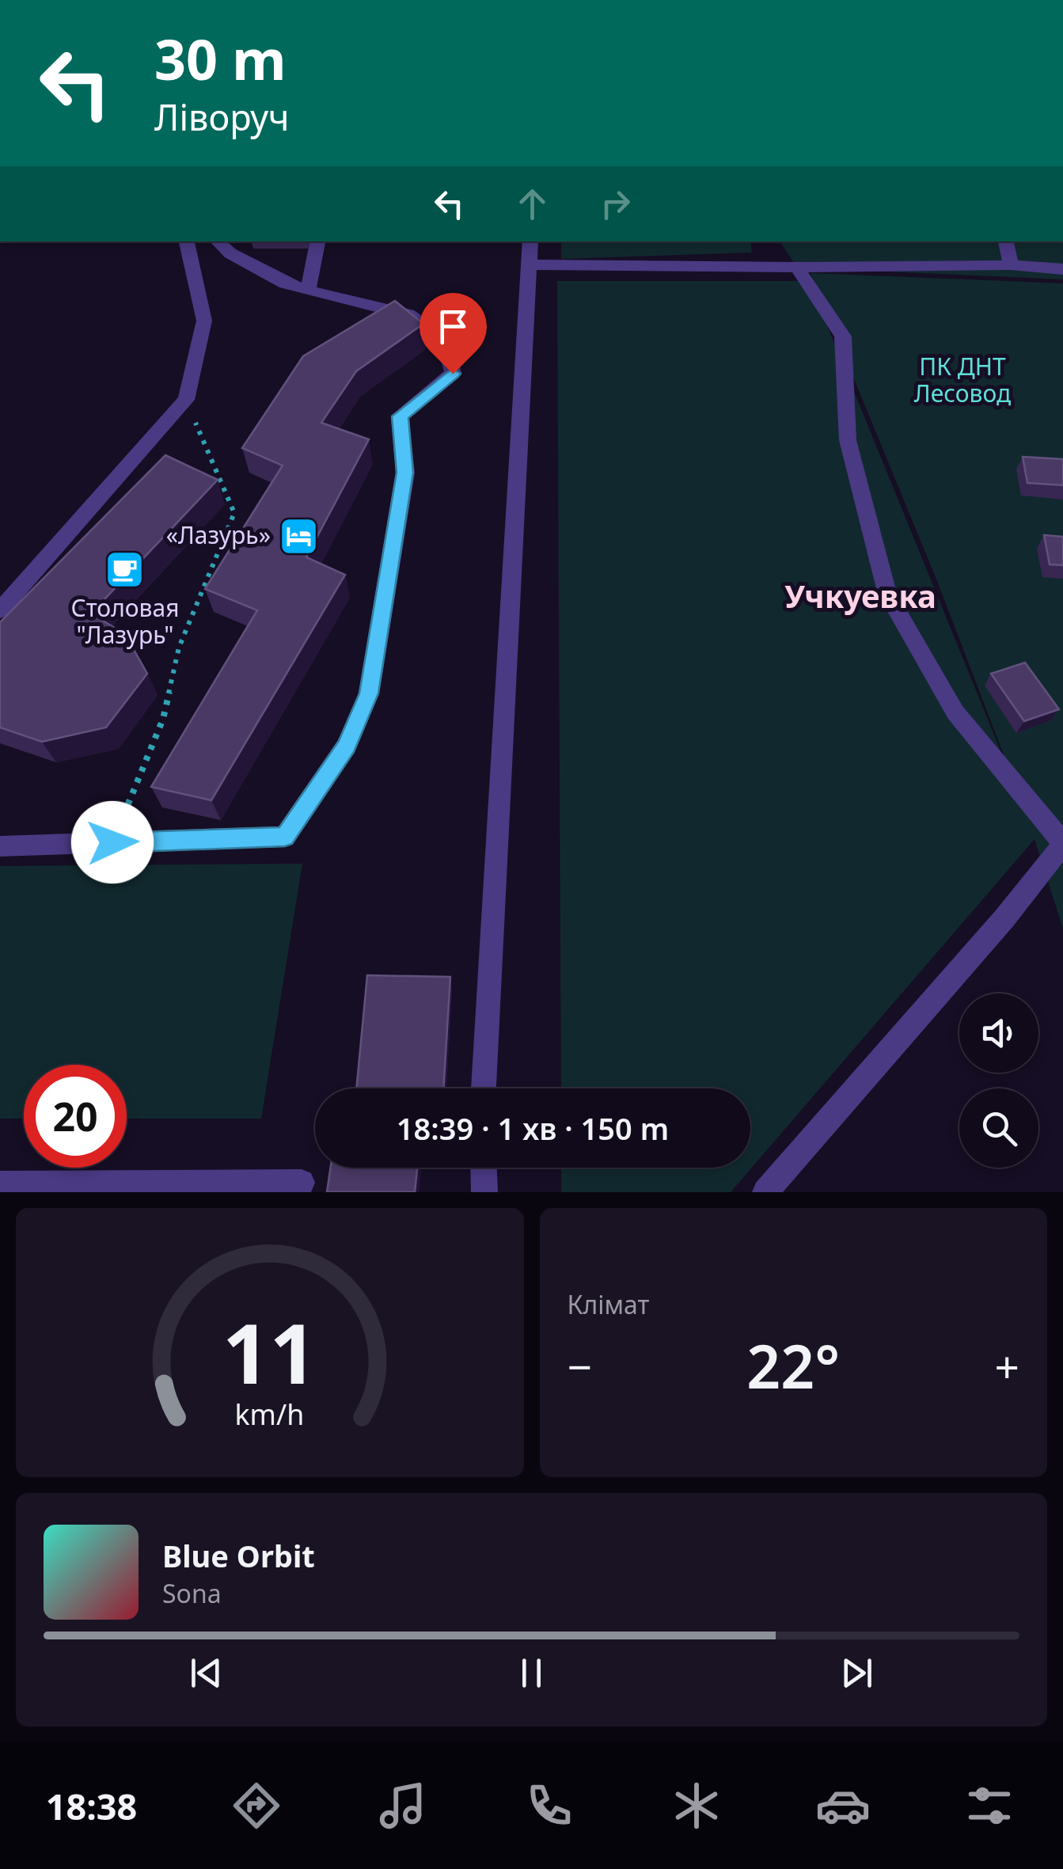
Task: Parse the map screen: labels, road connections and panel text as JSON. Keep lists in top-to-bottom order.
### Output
{
  "districts": ["Учкуевка"],
  "parks": ["ПК ДНТ Лесовод"],
  "places": {
    "hotel": ["«Лазурь»"],
    "cafe": ["Столовая \"Лазурь\""]
  },
  "page": {
    "turn": ["30 m", "Ліворуч"],
    "limit": "20",
    "trip": "18:39 · 1 хв · 150 m",
    "tile": "Клімат",
    "heat": ["−", "22°", "+"],
    "song": ["Blue Orbit", "Sona"],
    "tabs": "18:38",
    "gauge": ["11", "km/h"]
  }
}
